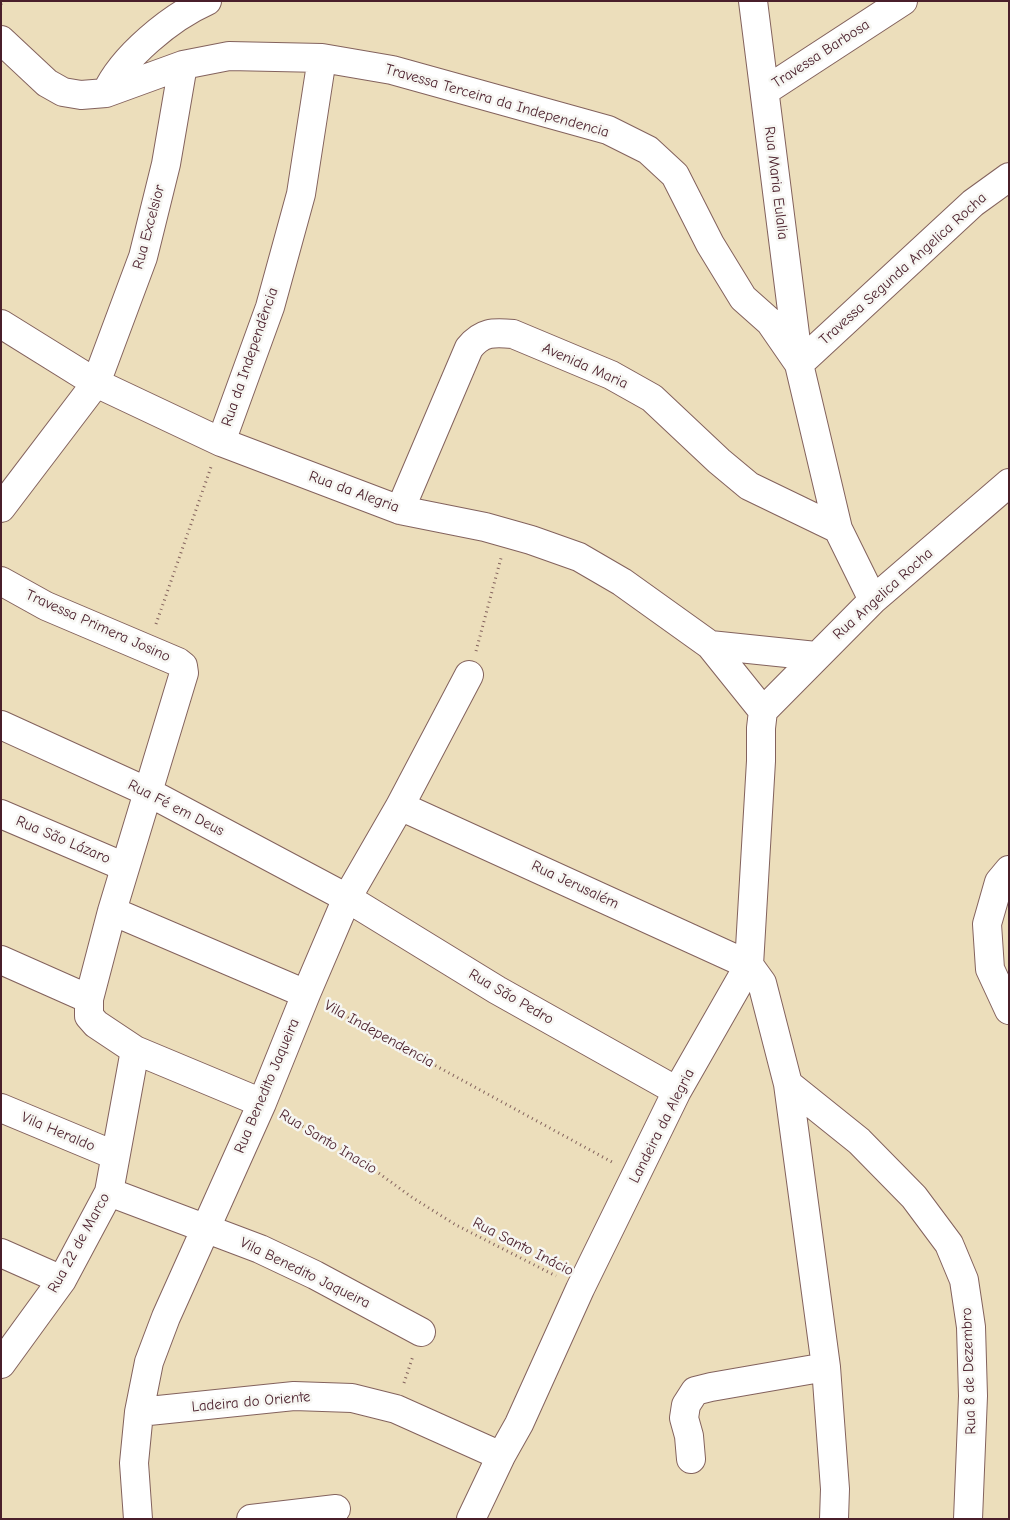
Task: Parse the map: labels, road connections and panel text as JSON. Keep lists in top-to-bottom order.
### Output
{
  "streets": {
    "street": [
      "Travessa Barbosa",
      "Travessa Terceira da Independencia",
      "Rua Maria Eulalia",
      "Rua Excelsior",
      "Travessa Segunda Angelica Rocha",
      "Rua da Independência",
      "Avenida Maria",
      "Rua da Alegria",
      "Rua Angelica Rocha",
      "Travessa Primera Josino",
      "Rua Fé em Deus",
      "Rua São Lázaro",
      "Rua Jerusalém",
      "Rua São Pedro",
      "Vila Independencia",
      "Rua Benedito Jaqueira",
      "Landeira da Alegria",
      "Vila Heraldo",
      "Rua Santo Inacio",
      "Rua 22 de Marco",
      "Vila Benedito Jaqueira",
      "Rua 8 de Dezembro",
      "Ladeira do Oriente"
    ],
    "path": ["Rua Santo Inácio"]
  },
  "crossings": [
    ["Travessa Barbosa", "Rua Maria Eulalia"],
    ["Travessa Terceira da Independencia", "Rua Maria Eulalia"],
    ["Travessa Terceira da Independencia", "Rua Excelsior"],
    ["Travessa Terceira da Independencia", "Travessa Segunda Angelica Rocha"],
    ["Travessa Terceira da Independencia", "Rua da Independência"],
    ["Travessa Terceira da Independencia", "Avenida Maria"],
    ["Travessa Terceira da Independencia", "Rua Angelica Rocha"],
    ["Rua Maria Eulalia", "Travessa Segunda Angelica Rocha"],
    ["Rua Excelsior", "Rua da Alegria"],
    ["Rua da Independência", "Rua da Alegria"],
    ["Rua da Independência", "Travessa Primera Josino"],
    ["Avenida Maria", "Rua da Alegria"],
    ["Rua da Alegria", "Rua Angelica Rocha"],
    ["Rua da Alegria", "Landeira da Alegria"],
    ["Rua Angelica Rocha", "Landeira da Alegria"],
    ["Travessa Primera Josino", "Rua Fé em Deus"],
    ["Travessa Primera Josino", "Rua São Lázaro"],
    ["Travessa Primera Josino", "Vila Independencia"],
    ["Travessa Primera Josino", "Rua Santo Inacio"],
    ["Rua Fé em Deus", "Rua São Pedro"],
    ["Rua Fé em Deus", "Rua Benedito Jaqueira"],
    ["Rua Jerusalém", "Rua Benedito Jaqueira"],
    ["Rua Jerusalém", "Landeira da Alegria"],
    ["Rua São Pedro", "Rua Benedito Jaqueira"],
    ["Rua São Pedro", "Landeira da Alegria"],
    ["Vila Independencia", "Rua Benedito Jaqueira"],
    ["Vila Independencia", "Landeira da Alegria"],
    ["Rua Benedito Jaqueira", "Rua Santo Inacio"],
    ["Rua Benedito Jaqueira", "Vila Benedito Jaqueira"],
    ["Rua Benedito Jaqueira", "Ladeira do Oriente"],
    ["Landeira da Alegria", "Rua Santo Inácio"],
    ["Landeira da Alegria", "Ladeira do Oriente"],
    ["Vila Heraldo", "Rua 22 de Marco"],
    ["Rua Santo Inacio", "Rua 22 de Marco"],
    ["Rua Santo Inacio", "Rua Santo Inácio"],
    ["Rua 22 de Marco", "Vila Benedito Jaqueira"]
  ]
}
